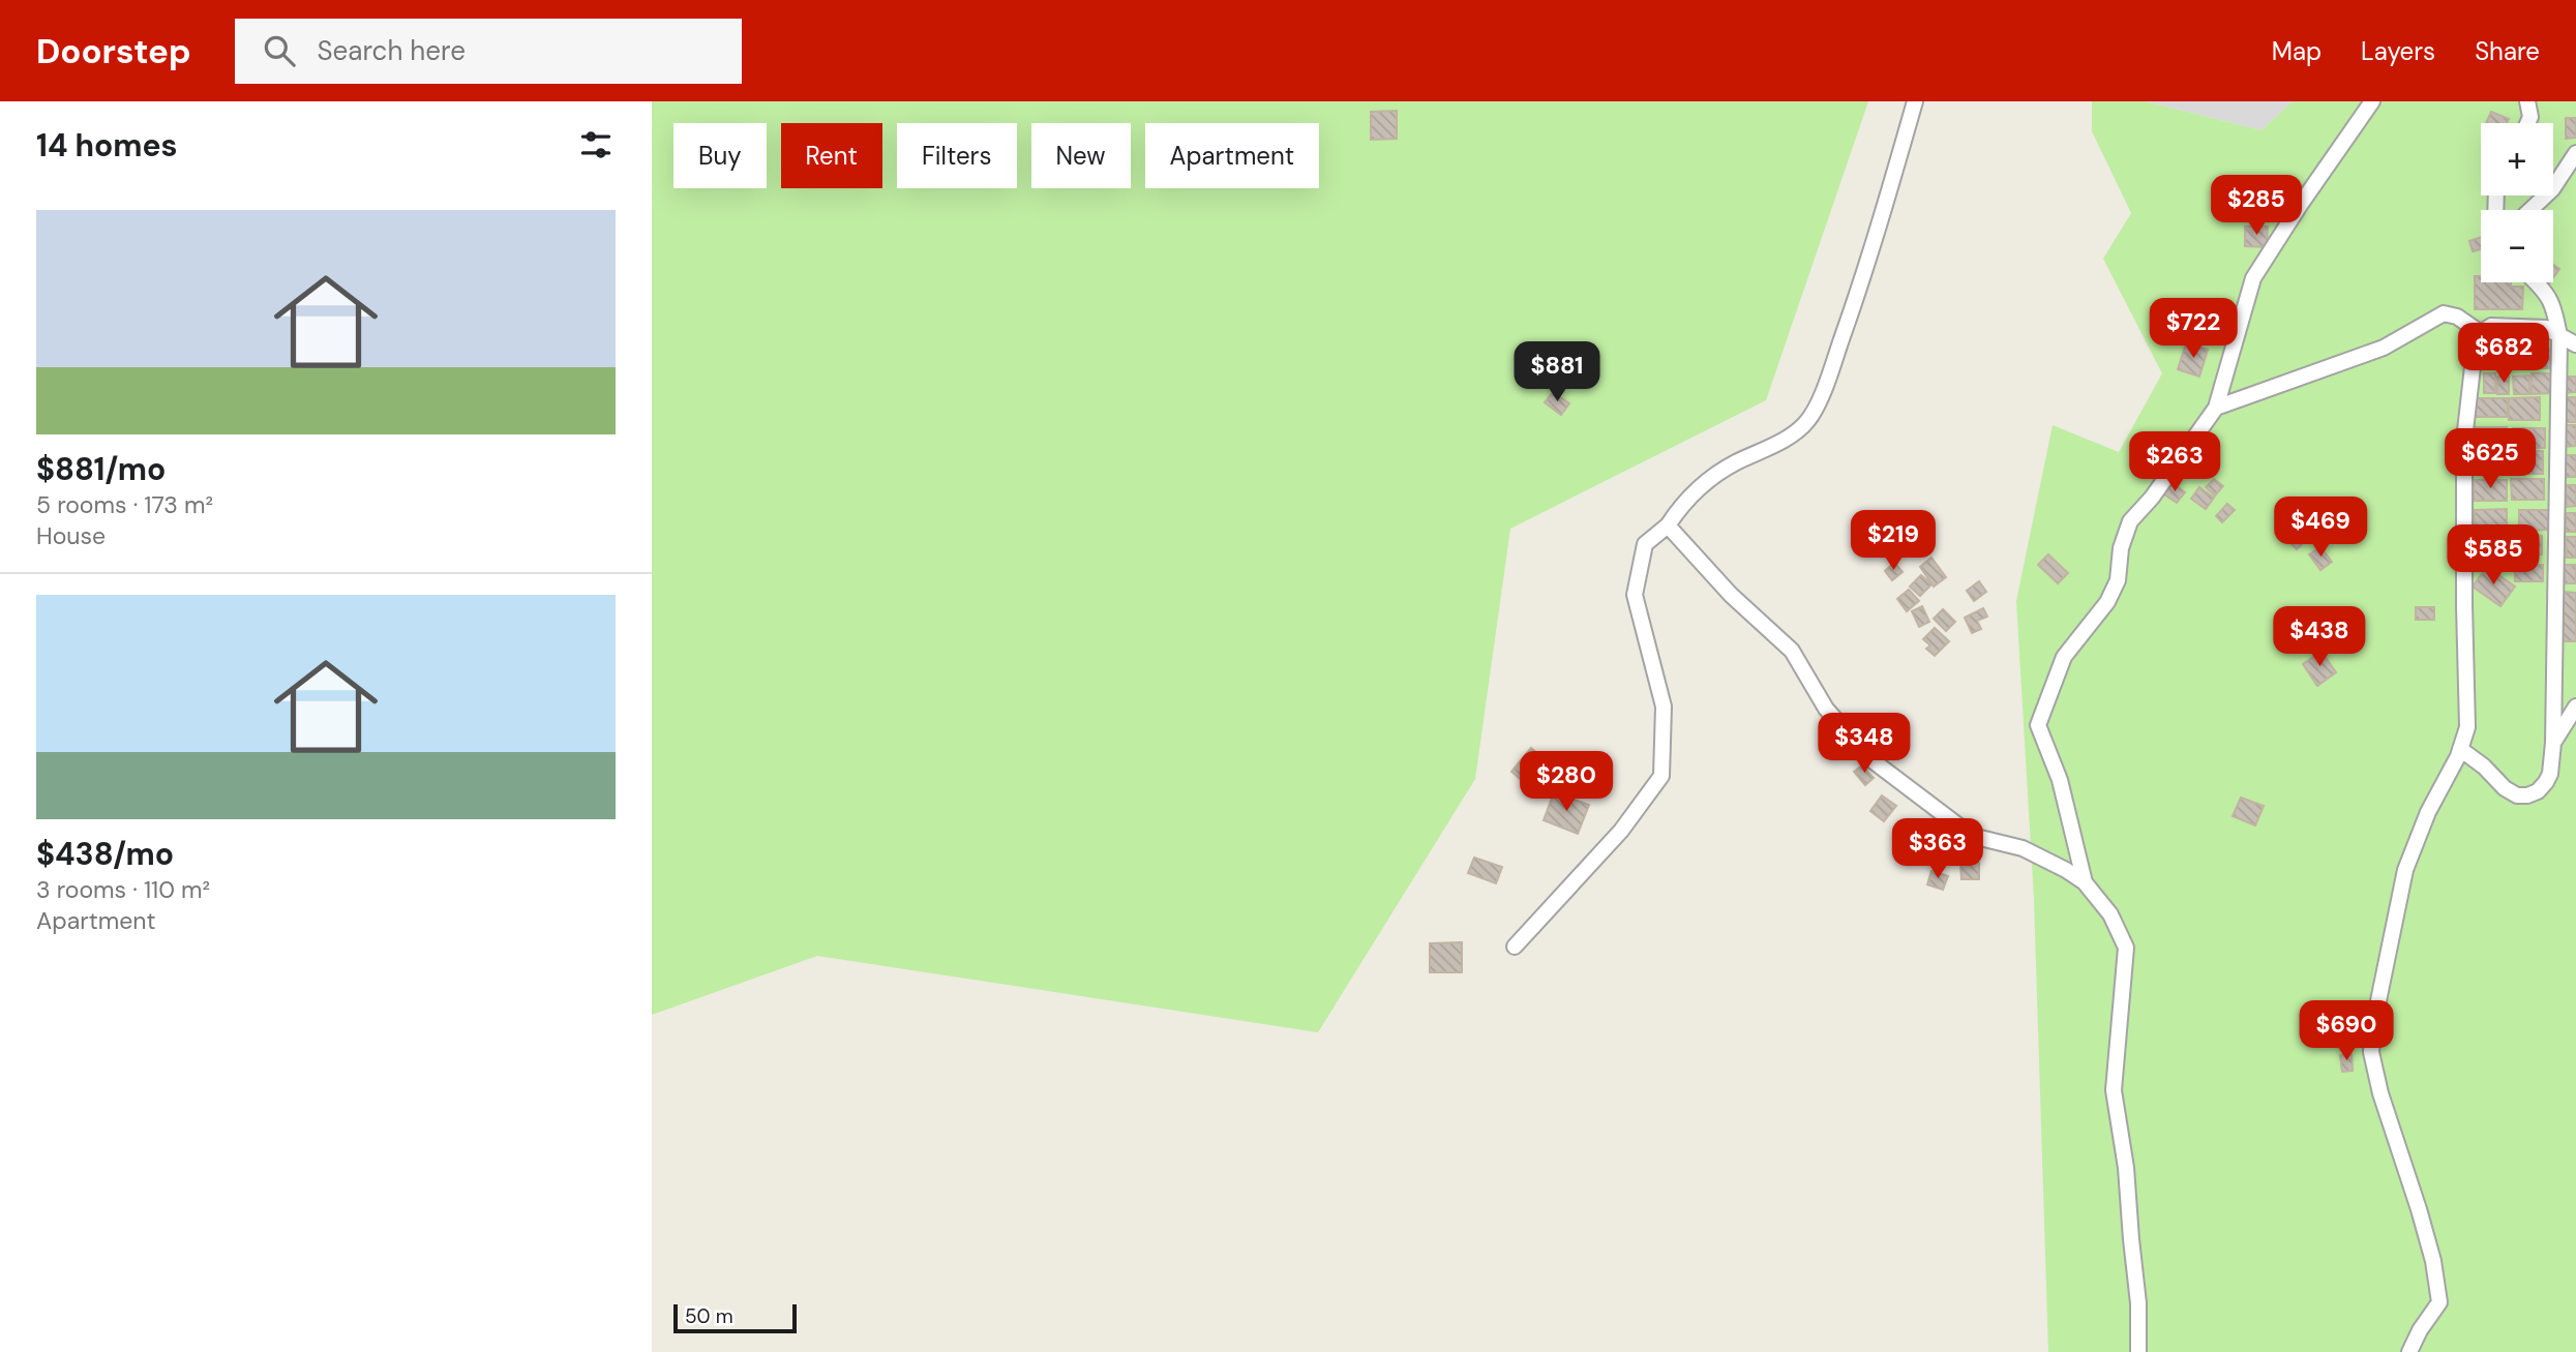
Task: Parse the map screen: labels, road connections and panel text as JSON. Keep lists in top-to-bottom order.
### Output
{
  "scale_bar": "50 m",
  "page": {
    "header": "Doorstep",
    "search": "Search here",
    "nav": ["Map", "Layers", "Share"],
    "heading": "14 homes",
    "map_buttons": ["+", "−"],
    "chip": [
      "Buy",
      "Rent",
      "Filters",
      "New",
      "Apartment"
    ],
    "price": [
      "$285",
      "$722",
      "$682",
      "$881",
      "$625",
      "$263",
      "$469",
      "$219",
      "$585",
      "$438",
      "$348",
      "$280",
      "$363",
      "$690"
    ],
    "list": [
      {
        "name": "$881/mo",
        "note": "5 rooms · 173 m² · House"
      },
      {
        "name": "$438/mo",
        "note": "3 rooms · 110 m² · Apartment"
      }
    ],
    "scale": "50 m"
  }
}
